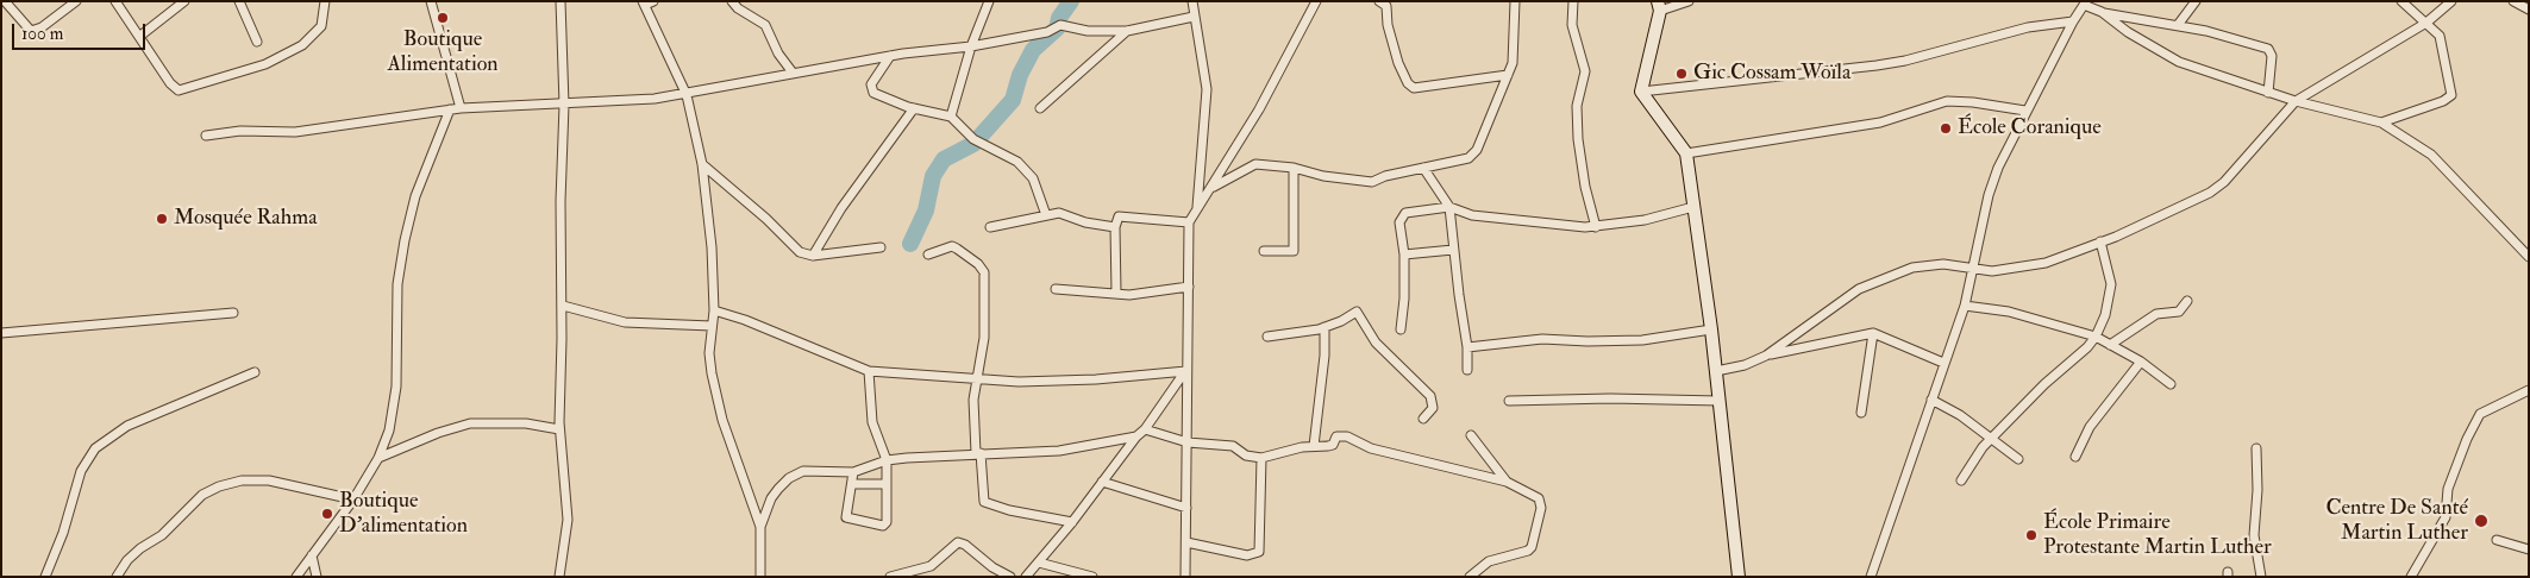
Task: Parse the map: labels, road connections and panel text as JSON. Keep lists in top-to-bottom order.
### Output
{
  "places": [
    "Boutique Alimentation",
    "Gic Cossam Woïla",
    "École Coranique",
    "Mosquée Rahma",
    "Boutique D'alimentation",
    "Centre De Santé Martin Luther",
    "École Primaire Protestante Martin Luther"
  ],
  "scale_bar": "100 m"
}
